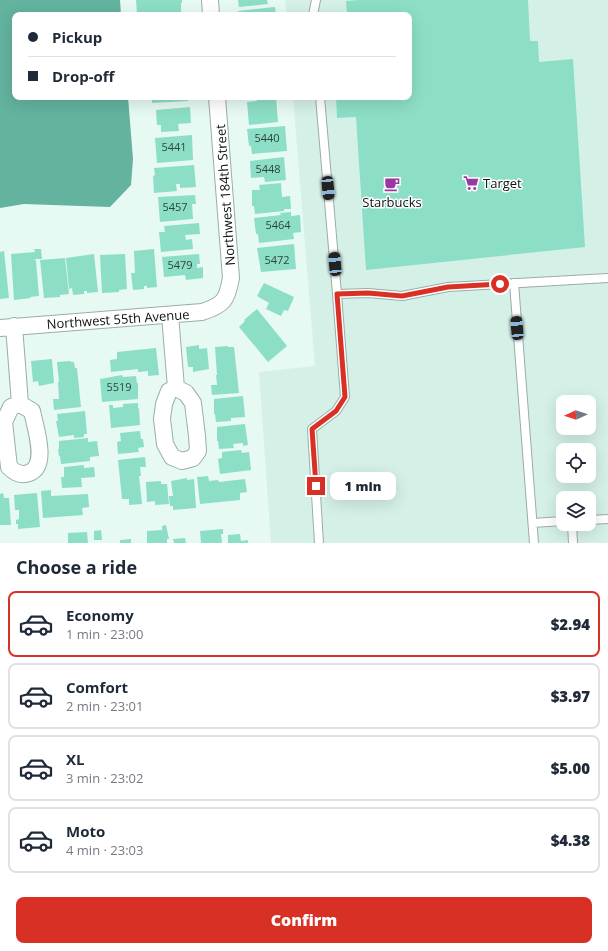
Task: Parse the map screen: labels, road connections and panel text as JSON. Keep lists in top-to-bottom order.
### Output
{
  "streets": {
    "street": ["Northwest 184th Street", "Northwest 55th Avenue"]
  },
  "crossings": [
    ["Northwest 184th Street", "Northwest 55th Avenue"]
  ],
  "places": {
    "supermarket": ["Target"],
    "cafe": ["Starbucks"]
  },
  "house_numbers": [
    "5440",
    "5441",
    "5448",
    "5457",
    "5464",
    "5472",
    "5479",
    "5519"
  ],
  "north": "left",
  "page": {
    "banner": ["Pickup", "Drop-off"],
    "bubble": "1 min",
    "heading": "Choose a ride",
    "list": [
      {
        "name": "Economy",
        "note": "1 min · 23:00",
        "value": "$2.94"
      },
      {
        "name": "Comfort",
        "note": "2 min · 23:01",
        "value": "$3.97"
      },
      {
        "name": "XL",
        "note": "3 min · 23:02",
        "value": "$5.00"
      },
      {
        "name": "Moto",
        "note": "4 min · 23:03",
        "value": "$4.38"
      }
    ],
    "buttons": "Confirm"
  }
}
